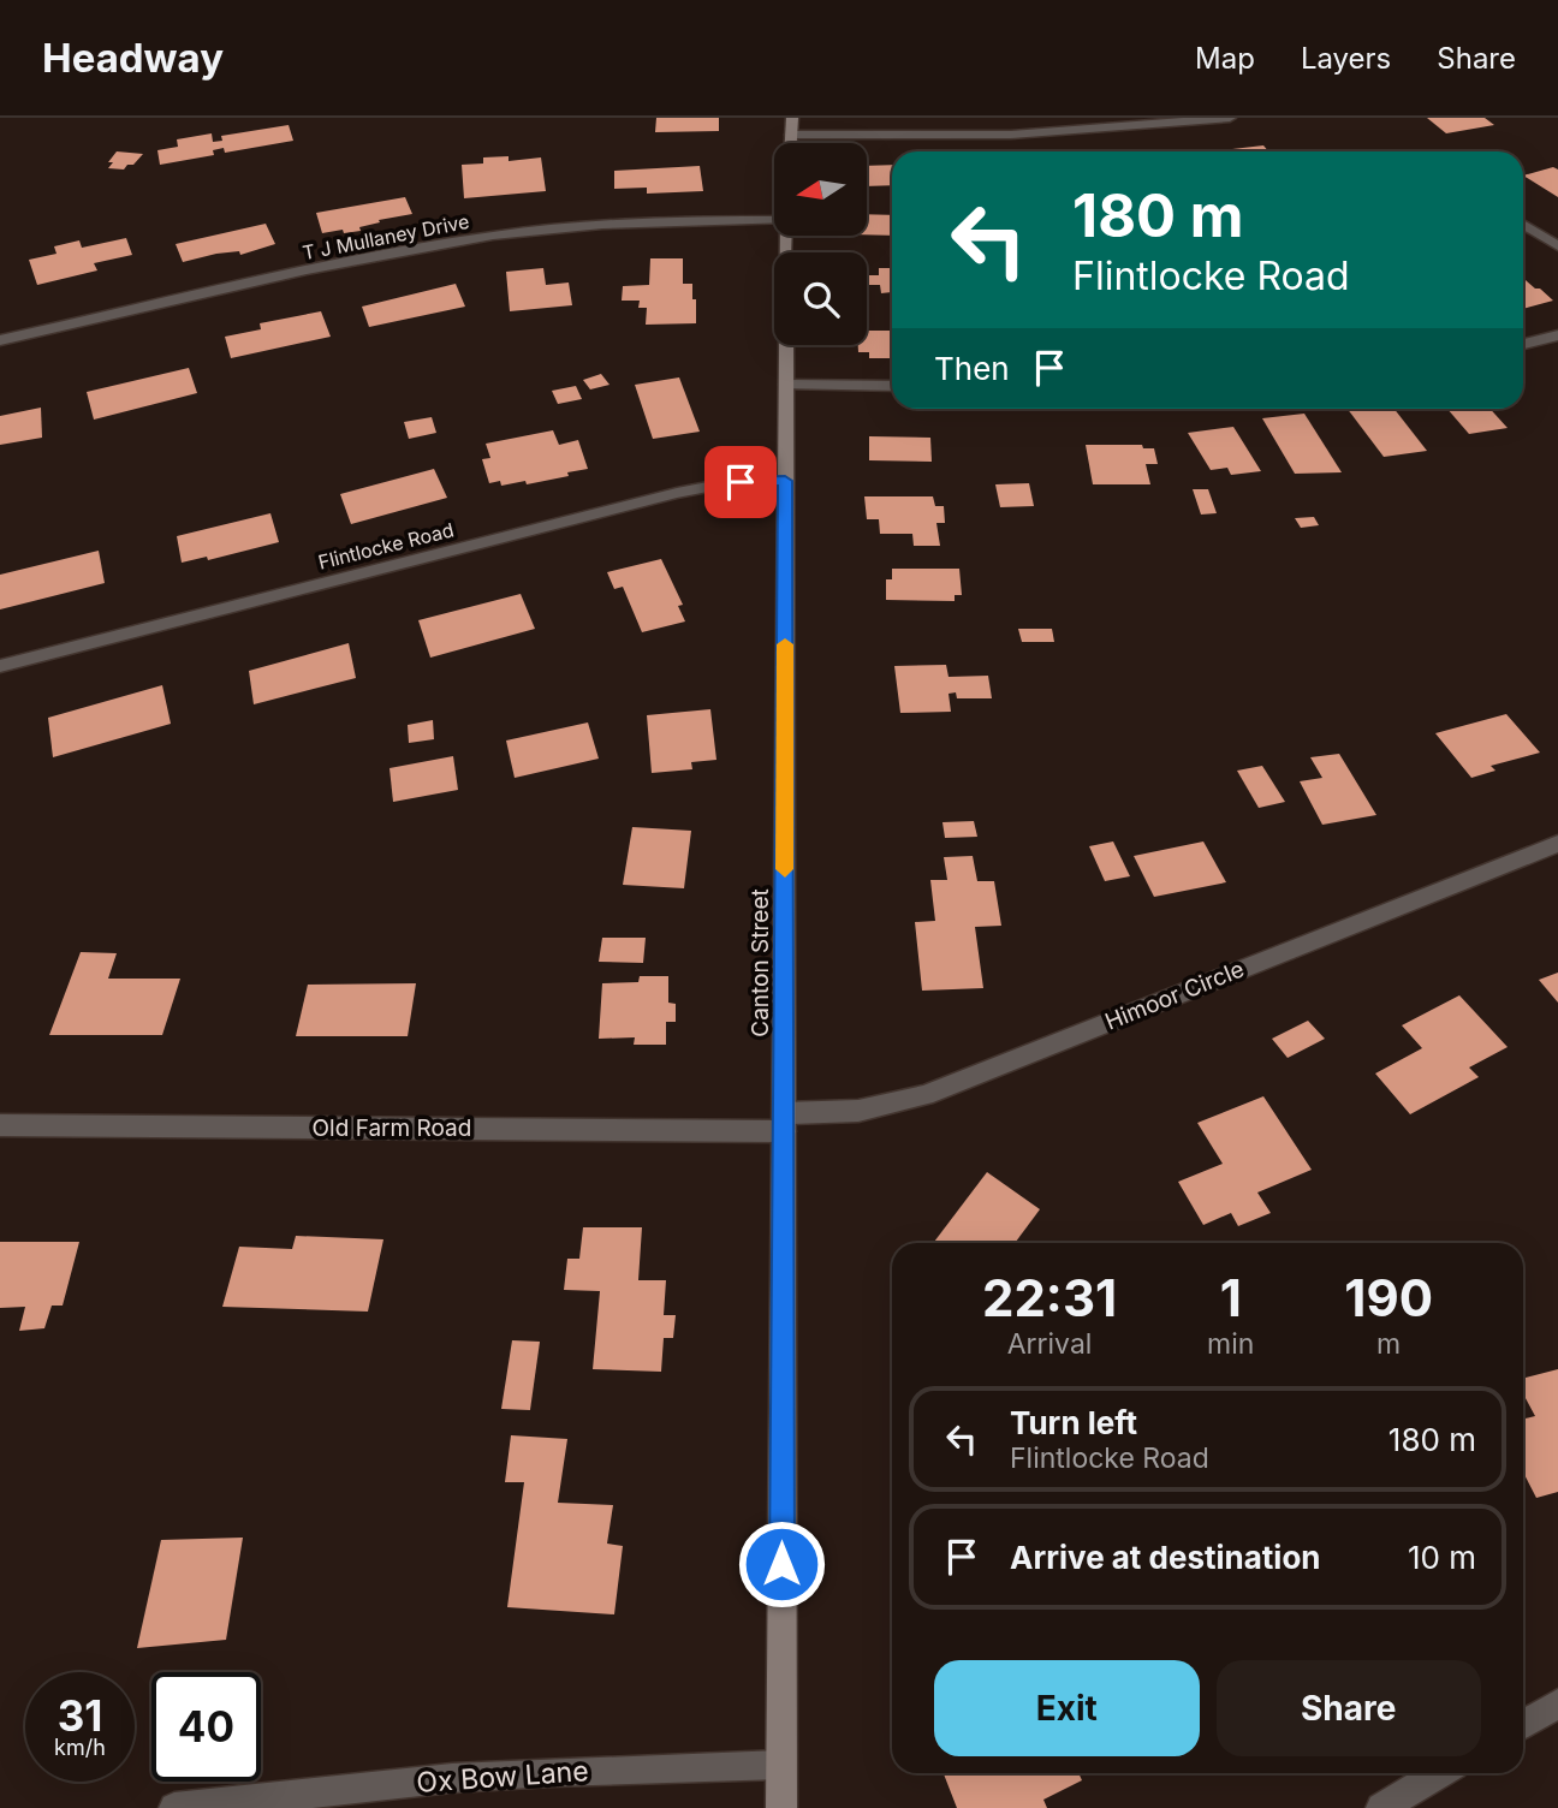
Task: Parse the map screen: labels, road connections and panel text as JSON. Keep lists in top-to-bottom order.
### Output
{
  "streets": {
    "street": [
      "T J Mullaney Drive",
      "Flintlocke Road",
      "Canton Street",
      "Himoor Circle",
      "Old Farm Road",
      "Ox Bow Lane"
    ]
  },
  "crossings": [
    ["Flintlocke Road", "Canton Street"],
    ["Canton Street", "Himoor Circle"],
    ["Canton Street", "Old Farm Road"],
    ["Canton Street", "Ox Bow Lane"],
    ["Himoor Circle", "Old Farm Road"]
  ],
  "north": "left",
  "page": {
    "header": "Headway",
    "nav": ["Map", "Layers", "Share"],
    "turn": ["180 m", "Flintlocke Road"],
    "then": "Then",
    "eta": [
      "22:31",
      "Arrival",
      "1",
      "min",
      "190",
      "m"
    ],
    "list": [
      {
        "name": "Turn left",
        "note": "Flintlocke Road",
        "value": "180 m"
      },
      {
        "name": "Arrive at destination",
        "value": "10 m"
      }
    ],
    "buttons": ["Exit", "Share"],
    "speed": "31 km/h",
    "limit": "40"
  }
}
